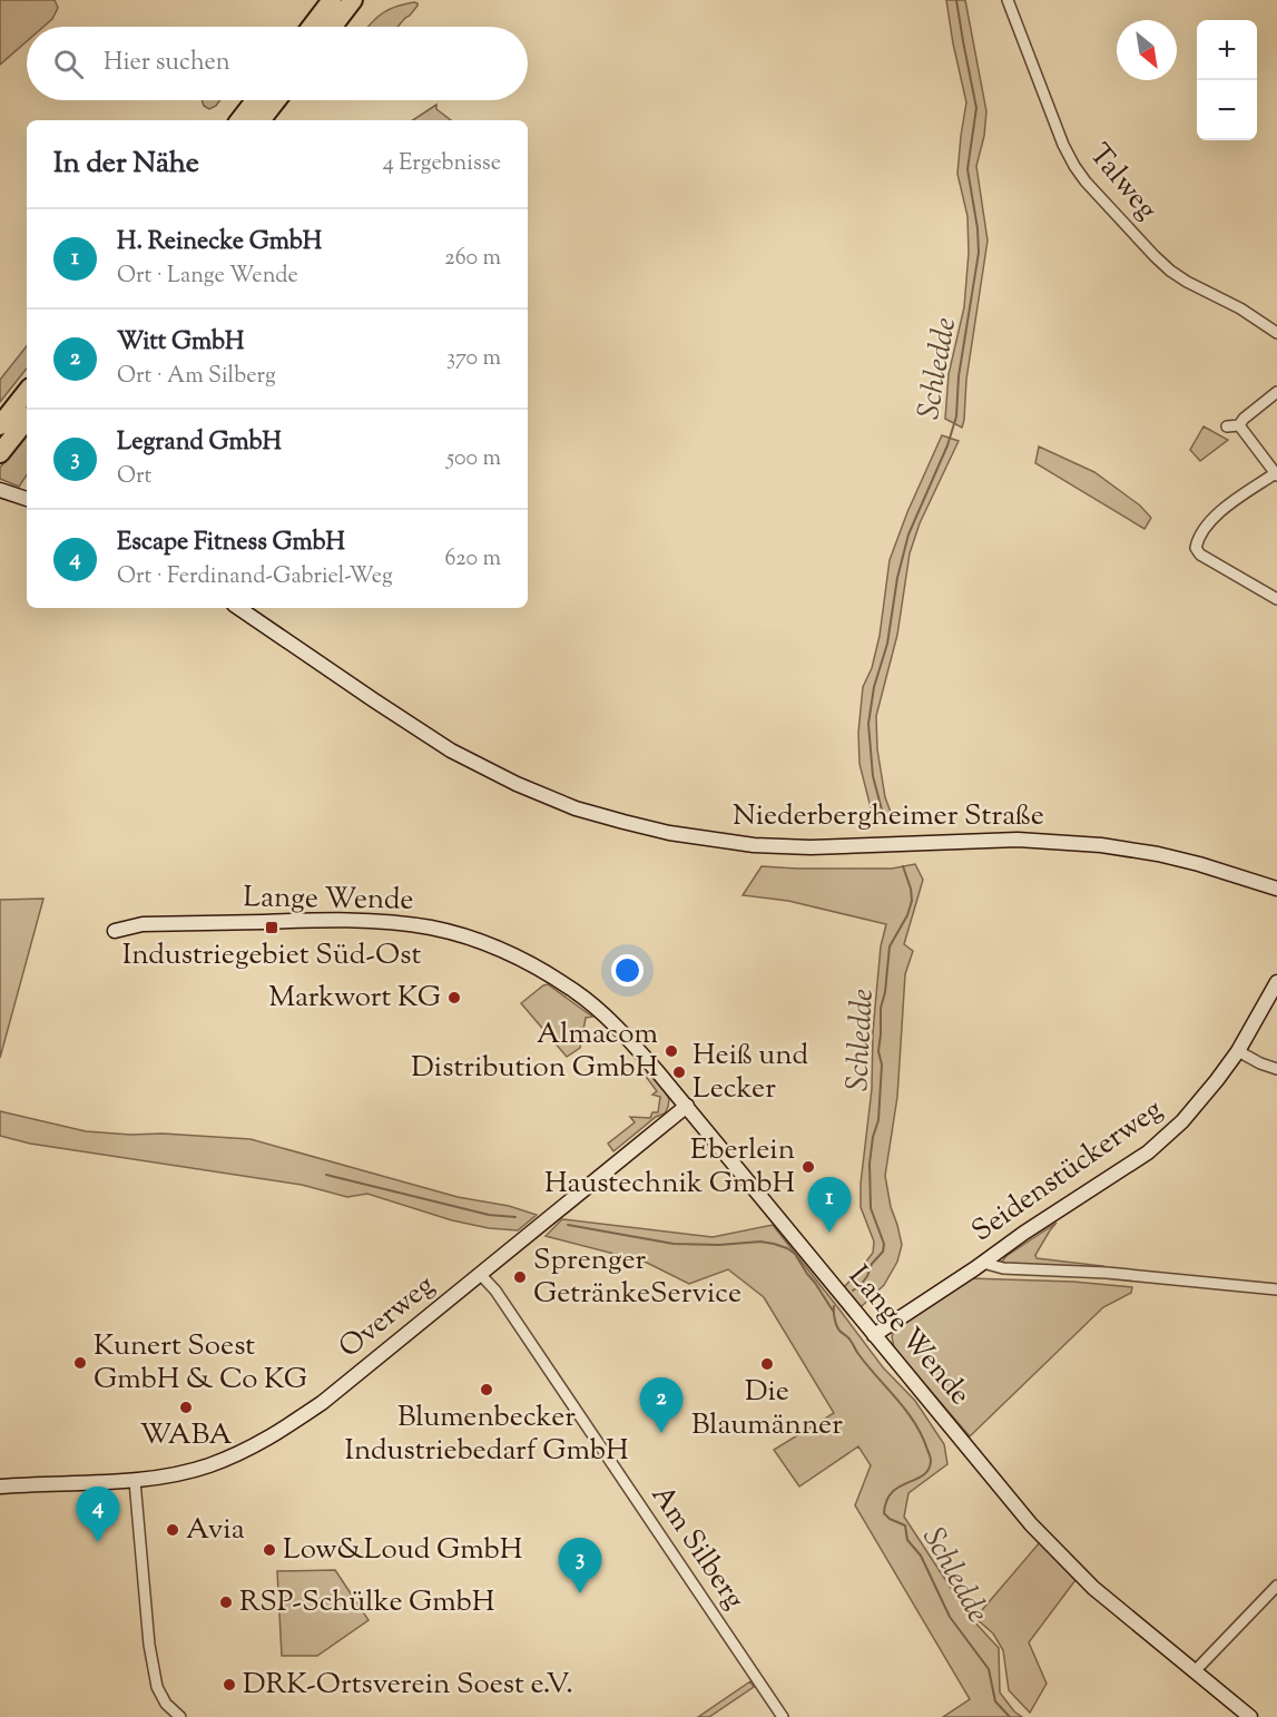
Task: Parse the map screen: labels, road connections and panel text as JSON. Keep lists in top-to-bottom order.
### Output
{
  "streets": {
    "street": [
      "Talweg",
      "Niederbergheimer Straße",
      "Lange Wende",
      "Seidenstückerweg",
      "Overweg",
      "Am Silberg"
    ]
  },
  "crossings": [
    ["Lange Wende", "Seidenstückerweg"],
    ["Lange Wende", "Overweg"],
    ["Overweg", "Am Silberg"]
  ],
  "water": ["Schledde"],
  "places": {
    "transit": ["Industriegebiet Süd-Ost"],
    "other": [
      "Markwort KG",
      "Almacom Distribution GmbH",
      "Heiß und Lecker",
      "Eberlein Haustechnik GmbH",
      "Sprenger GetränkeService",
      "Kunert Soest GmbH & Co KG",
      "Die Blaumänner",
      "Blumenbecker Industriebedarf GmbH",
      "WABA",
      "Avia",
      "Low&Loud GmbH",
      "RSP-Schülke GmbH",
      "DRK-Ortsverein Soest e.V."
    ]
  },
  "north": "bottom right",
  "page": {
    "map_buttons": ["+", "−"],
    "search": "Hier suchen",
    "heading": ["In der Nähe", "4 Ergebnisse"],
    "list": [
      {
        "mark": "1",
        "name": "H. Reinecke GmbH",
        "note": "Ort · Lange Wende",
        "value": "260 m"
      },
      {
        "mark": "2",
        "name": "Witt GmbH",
        "note": "Ort · Am Silberg",
        "value": "370 m"
      },
      {
        "mark": "3",
        "name": "Legrand GmbH",
        "note": "Ort",
        "value": "500 m"
      },
      {
        "mark": "4",
        "name": "Escape Fitness GmbH",
        "note": "Ort · Ferdinand-Gabriel-Weg",
        "value": "620 m"
      }
    ],
    "pins": [
      "1",
      "2",
      "4",
      "3"
    ]
  }
}
